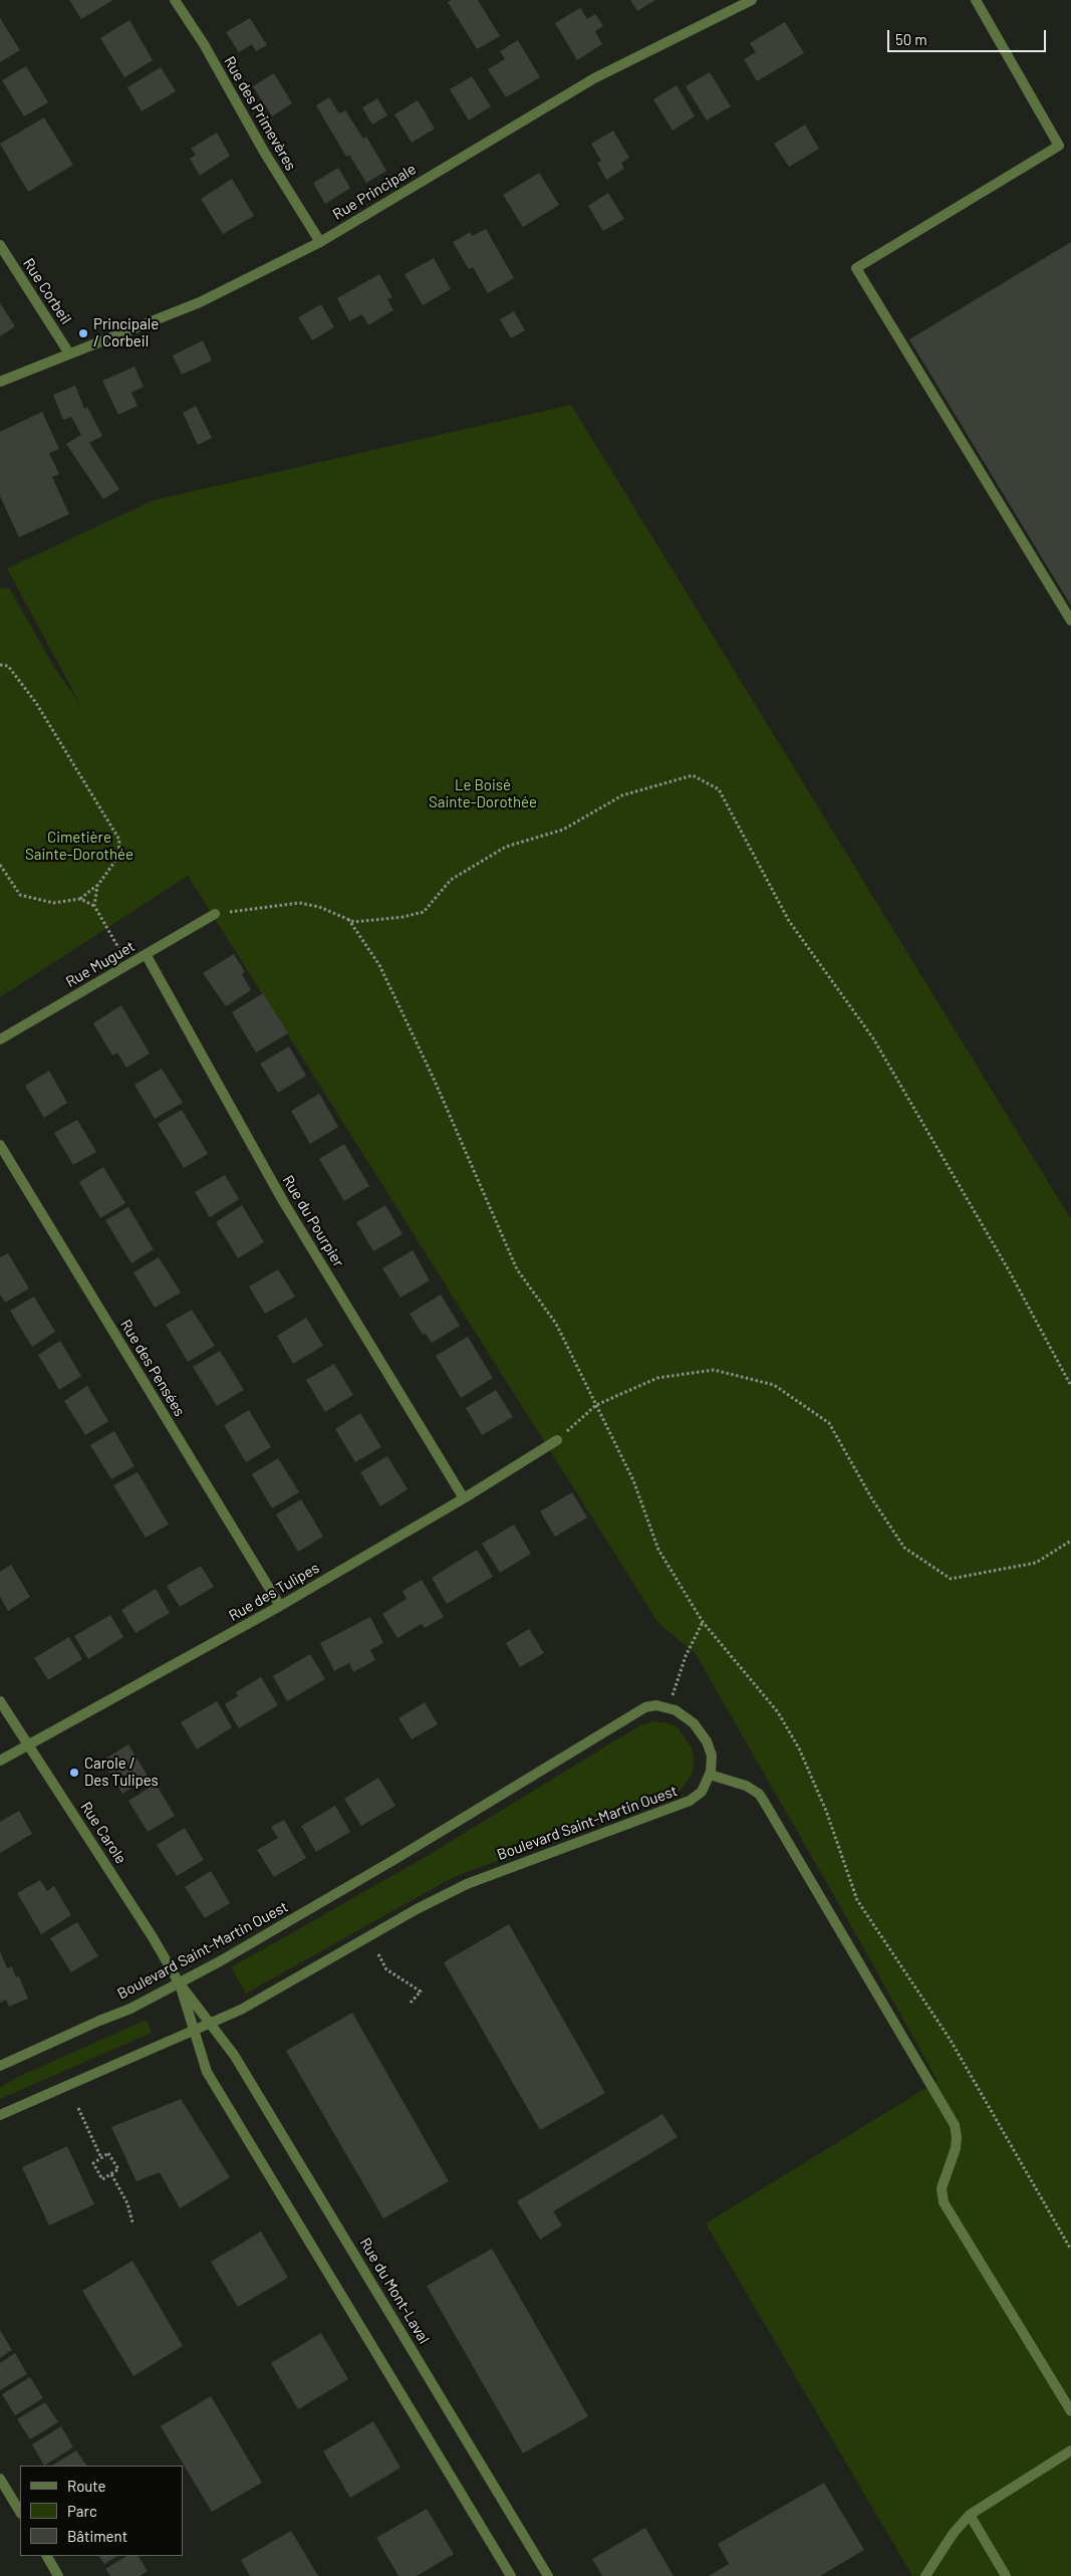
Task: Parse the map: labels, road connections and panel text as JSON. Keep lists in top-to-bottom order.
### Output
{
  "streets": {
    "street": [
      "Rue des Primevères",
      "Rue Principale",
      "Rue Corbeil",
      "Rue Muguet",
      "Rue du Pourpier",
      "Rue des Pensées",
      "Rue des Tulipes",
      "Boulevard Saint-Martin Ouest",
      "Rue Carole",
      "Rue du Mont-Laval"
    ]
  },
  "crossings": [
    ["Rue des Primevères", "Rue Principale"],
    ["Rue Principale", "Rue Corbeil"],
    ["Rue Muguet", "Rue du Pourpier"],
    ["Rue du Pourpier", "Rue des Tulipes"],
    ["Rue des Pensées", "Rue des Tulipes"],
    ["Rue des Tulipes", "Rue Carole"],
    ["Boulevard Saint-Martin Ouest", "Rue Carole"],
    ["Boulevard Saint-Martin Ouest", "Rue du Mont-Laval"],
    ["Rue Carole", "Rue du Mont-Laval"]
  ],
  "parks": ["Le Boisé Sainte-Dorothée", "Cimetière Sainte-Dorothée"],
  "places": ["Principale / Corbeil", "Carole / Des Tulipes"],
  "legend": ["Route", "Parc", "Bâtiment"],
  "scale_bar": "50 m"
}
